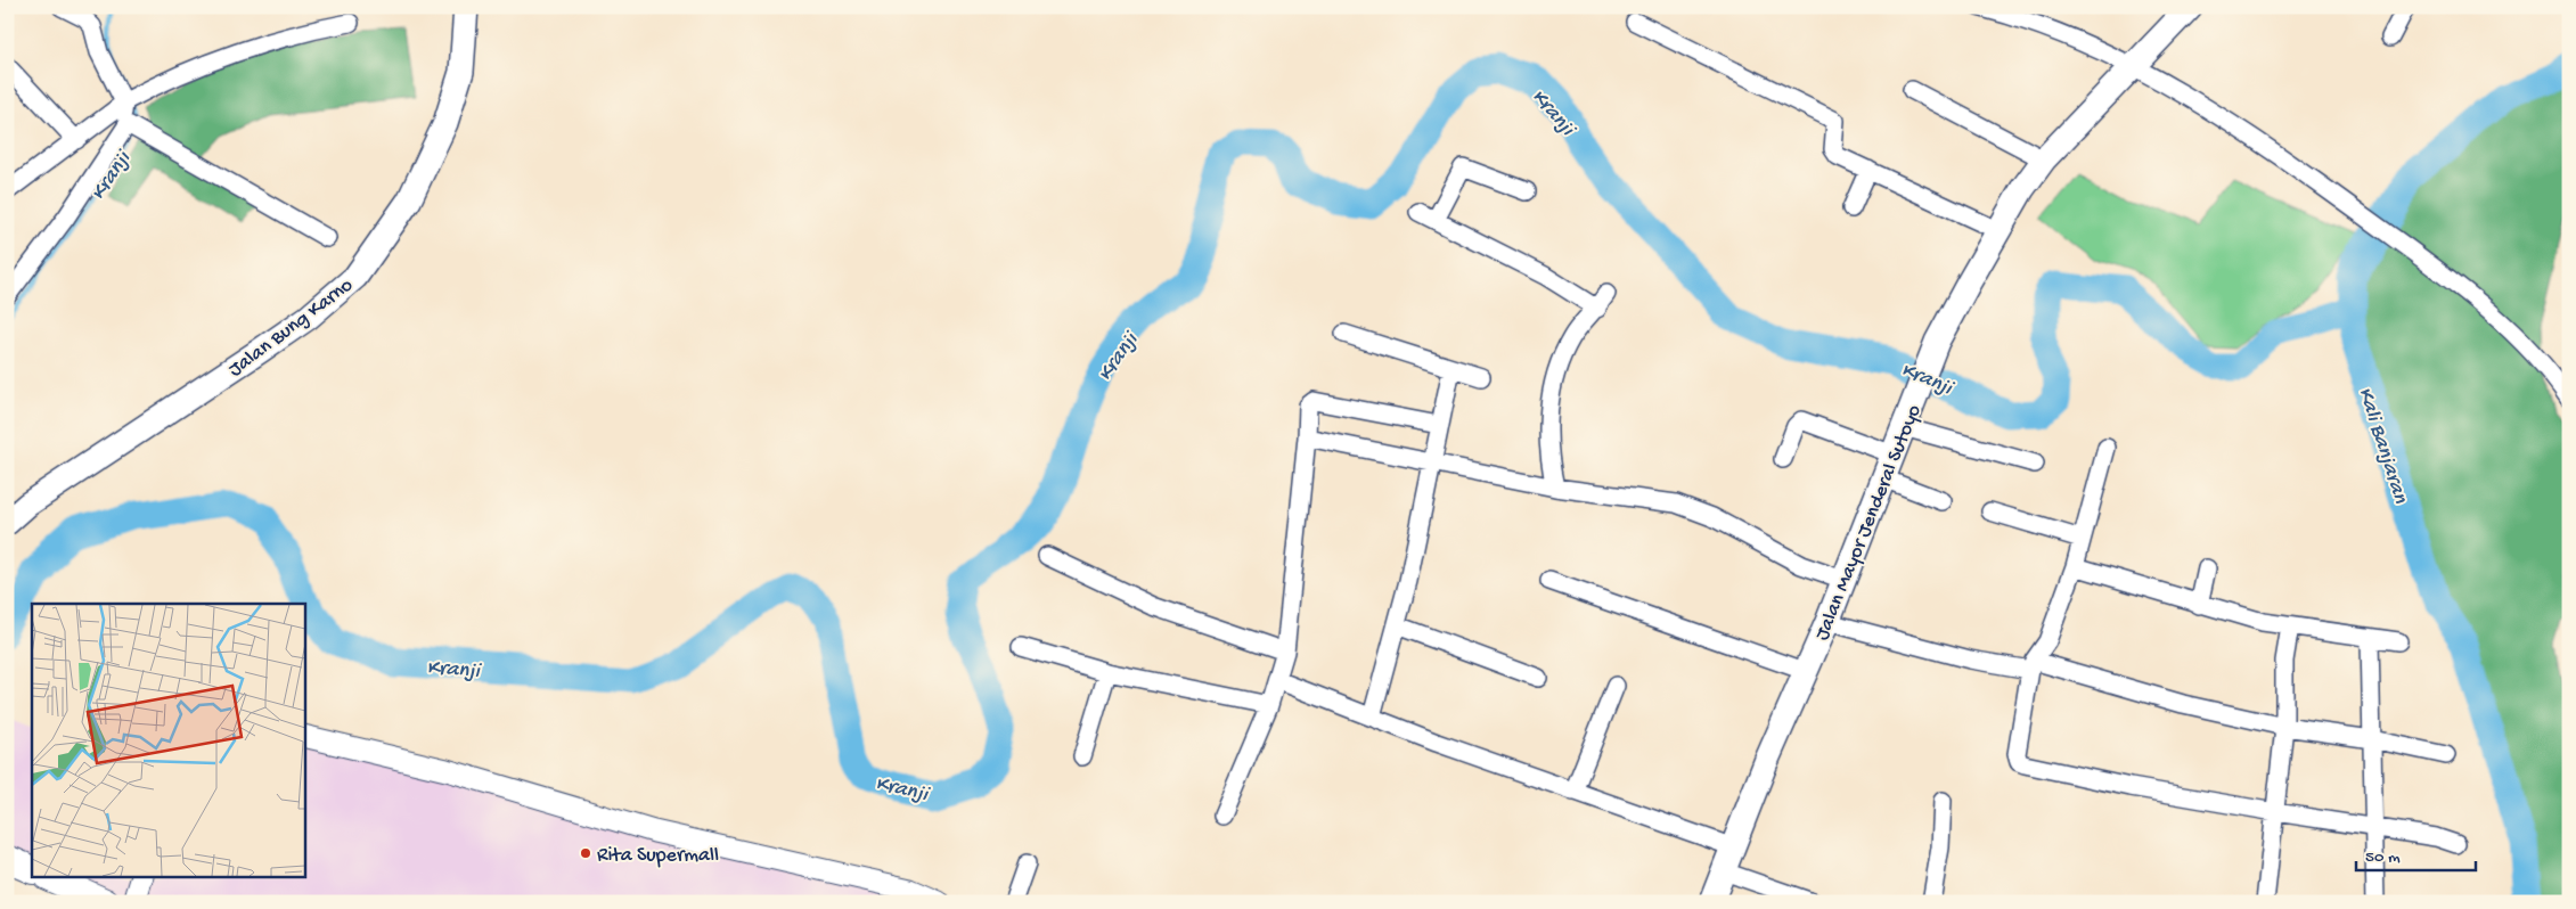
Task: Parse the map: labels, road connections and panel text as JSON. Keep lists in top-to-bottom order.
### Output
{
  "streets": {
    "main road": ["Jalan Bung Karno", "Jalan Mayor Jenderal Sutoyo"]
  },
  "water": ["Kranji", "Kali Banjaran"],
  "places": ["Rita Supermall"],
  "scale_bar": "50 m"
}
